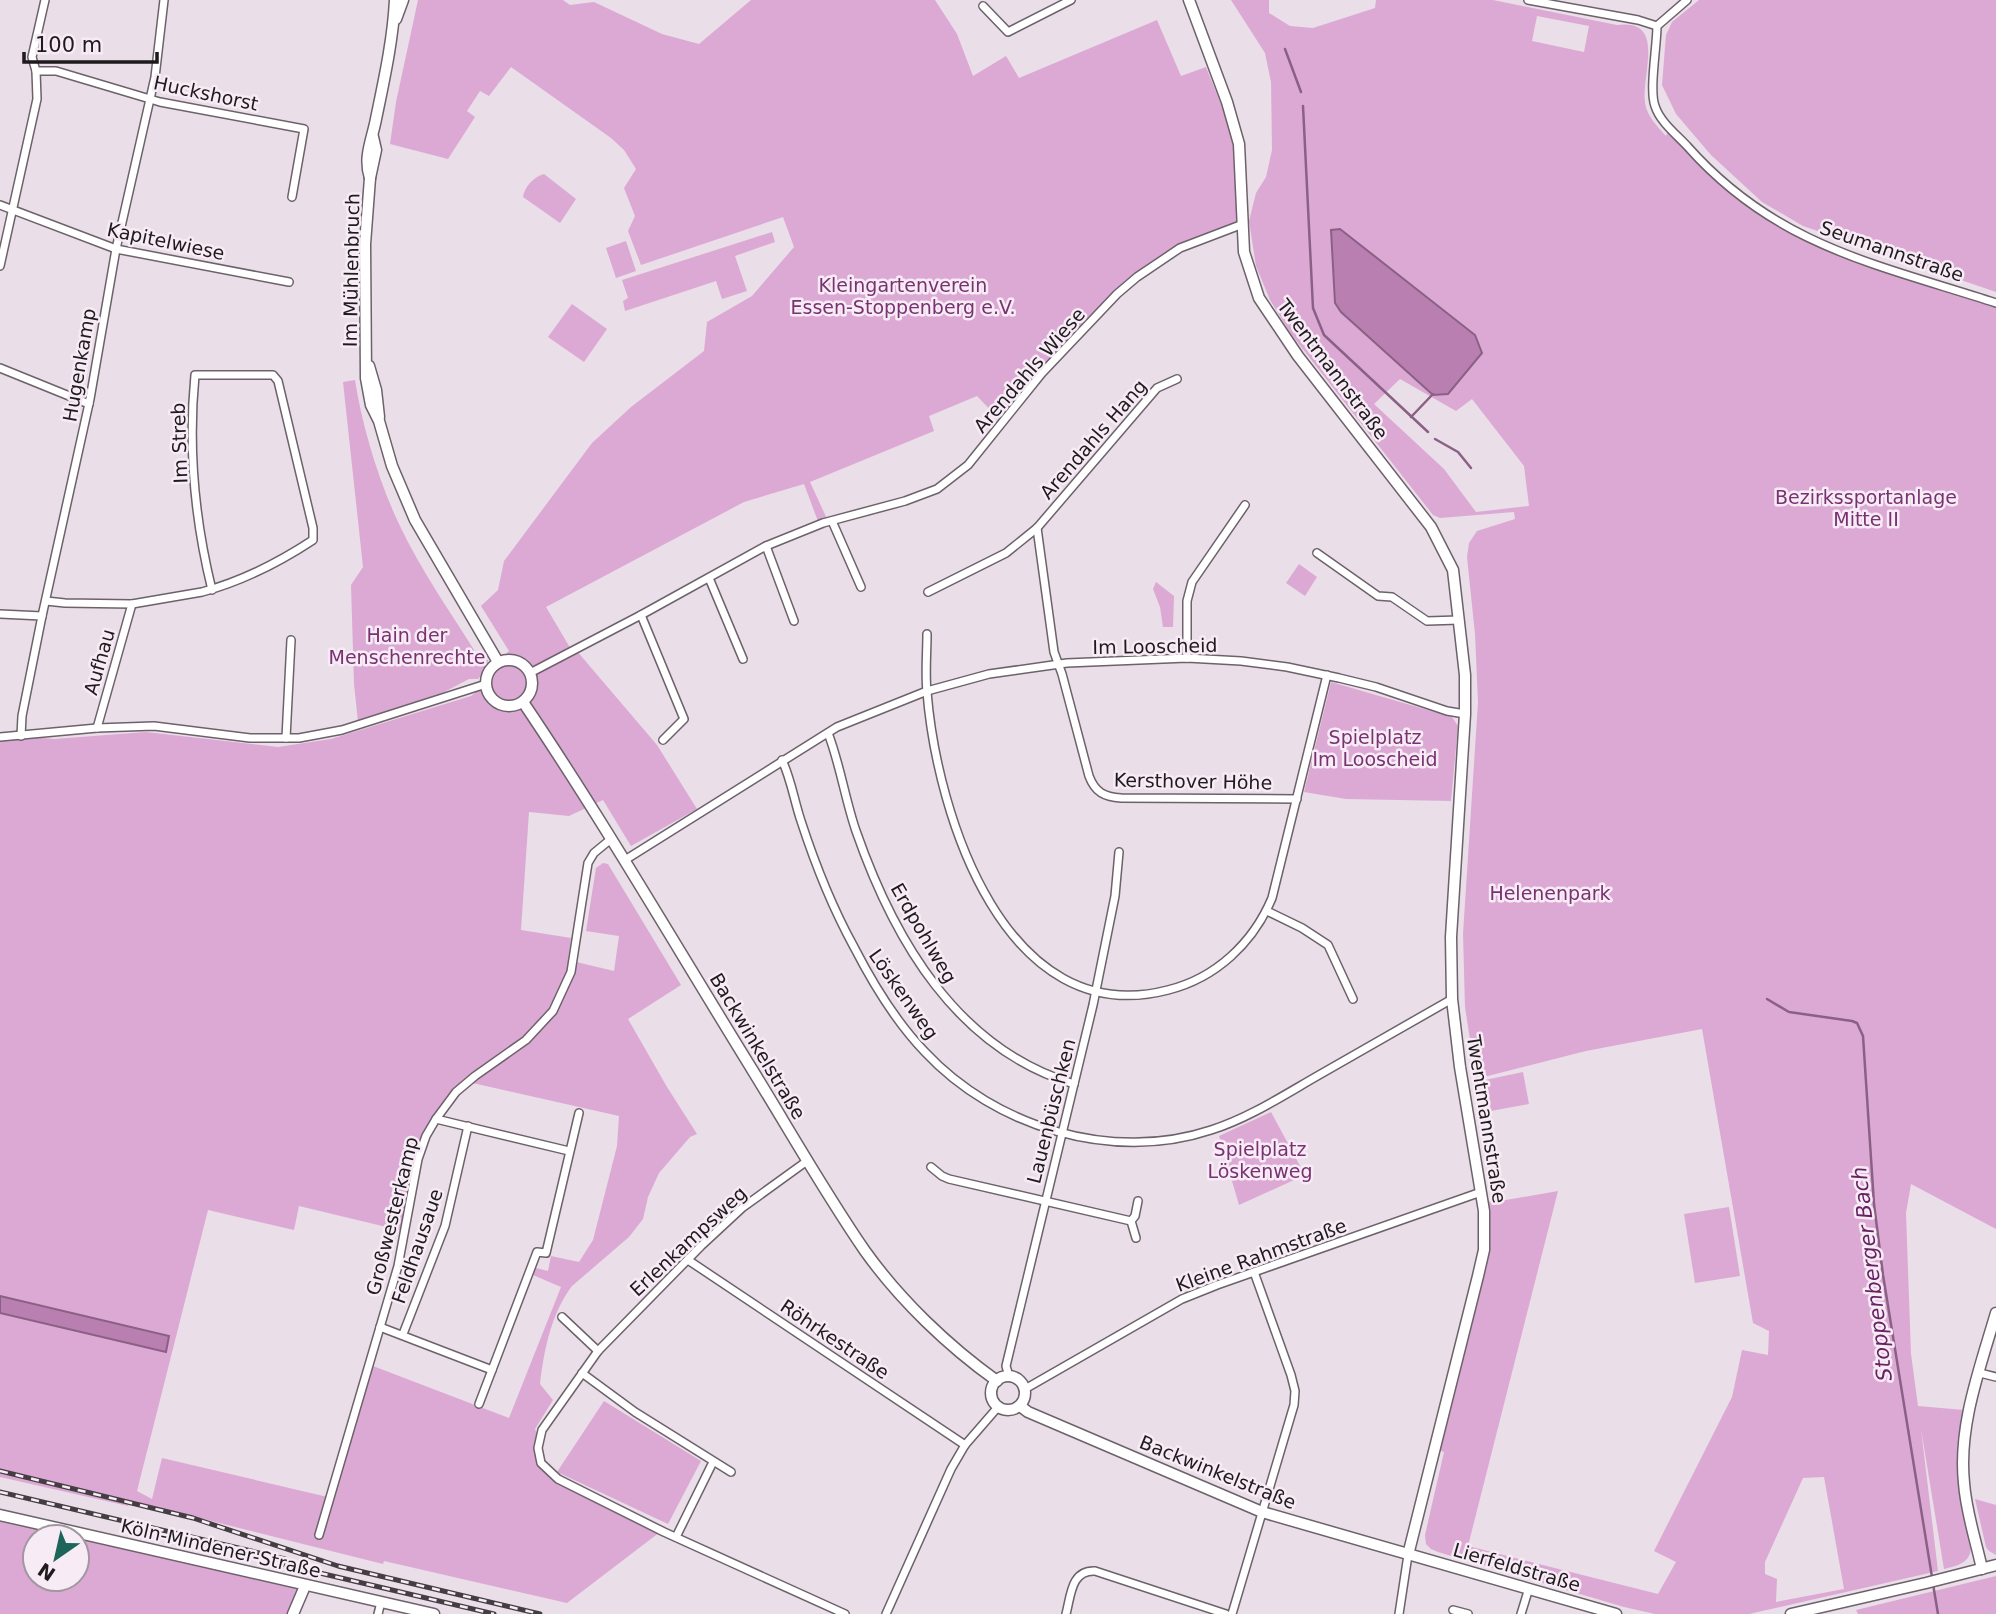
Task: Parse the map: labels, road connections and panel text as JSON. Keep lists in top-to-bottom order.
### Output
{
  "streets": {
    "main road": [
      "Im Mühlenbruch",
      "Twentmannstraße",
      "Backwinkelstraße",
      "Köln-Mindener-Straße",
      "Lierfeldstraße"
    ],
    "street": [
      "Huckshorst",
      "Kapitelwiese",
      "Seumannstraße",
      "Hugenkamp",
      "Arendahls Wiese",
      "Arendahls Hang",
      "Im Streb",
      "Im Looscheid",
      "Aufhau",
      "Kersthover Höhe",
      "Erdpohlweg",
      "Löskenweg",
      "Lauenbüschken",
      "Großwesterkamp",
      "Erlenkampsweg",
      "Feldhausaue",
      "Kleine Rahmstraße",
      "Röhrkestraße"
    ]
  },
  "crossings": [
    ["Huckshorst", "Hugenkamp"],
    ["Kapitelwiese", "Hugenkamp"],
    ["Im Mühlenbruch", "Arendahls Wiese"],
    ["Im Mühlenbruch", "Backwinkelstraße"],
    ["Twentmannstraße", "Arendahls Wiese"],
    ["Twentmannstraße", "Im Looscheid"],
    ["Twentmannstraße", "Löskenweg"],
    ["Twentmannstraße", "Backwinkelstraße"],
    ["Twentmannstraße", "Kleine Rahmstraße"],
    ["Twentmannstraße", "Lierfeldstraße"],
    ["Arendahls Wiese", "Backwinkelstraße"],
    ["Arendahls Hang", "Im Looscheid"],
    ["Arendahls Hang", "Kersthover Höhe"],
    ["Im Looscheid", "Kersthover Höhe"],
    ["Im Looscheid", "Erdpohlweg"],
    ["Im Looscheid", "Löskenweg"],
    ["Im Looscheid", "Backwinkelstraße"],
    ["Erdpohlweg", "Lauenbüschken"],
    ["Löskenweg", "Lauenbüschken"],
    ["Backwinkelstraße", "Lauenbüschken"],
    ["Backwinkelstraße", "Großwesterkamp"],
    ["Backwinkelstraße", "Erlenkampsweg"],
    ["Backwinkelstraße", "Kleine Rahmstraße"],
    ["Backwinkelstraße", "Lierfeldstraße"],
    ["Lauenbüschken", "Kleine Rahmstraße"],
    ["Erlenkampsweg", "Röhrkestraße"]
  ],
  "water": ["Stoppenberger Bach"],
  "parks": [
    "Kleingartenverein Essen-Stoppenberg e.V.",
    "Bezirkssportanlage Mitte II",
    "Hain der Menschenrechte",
    "Spielplatz Im Looscheid",
    "Helenenpark",
    "Spielplatz Löskenweg"
  ],
  "scale_bar": "100 m",
  "north": "bottom left"
}
